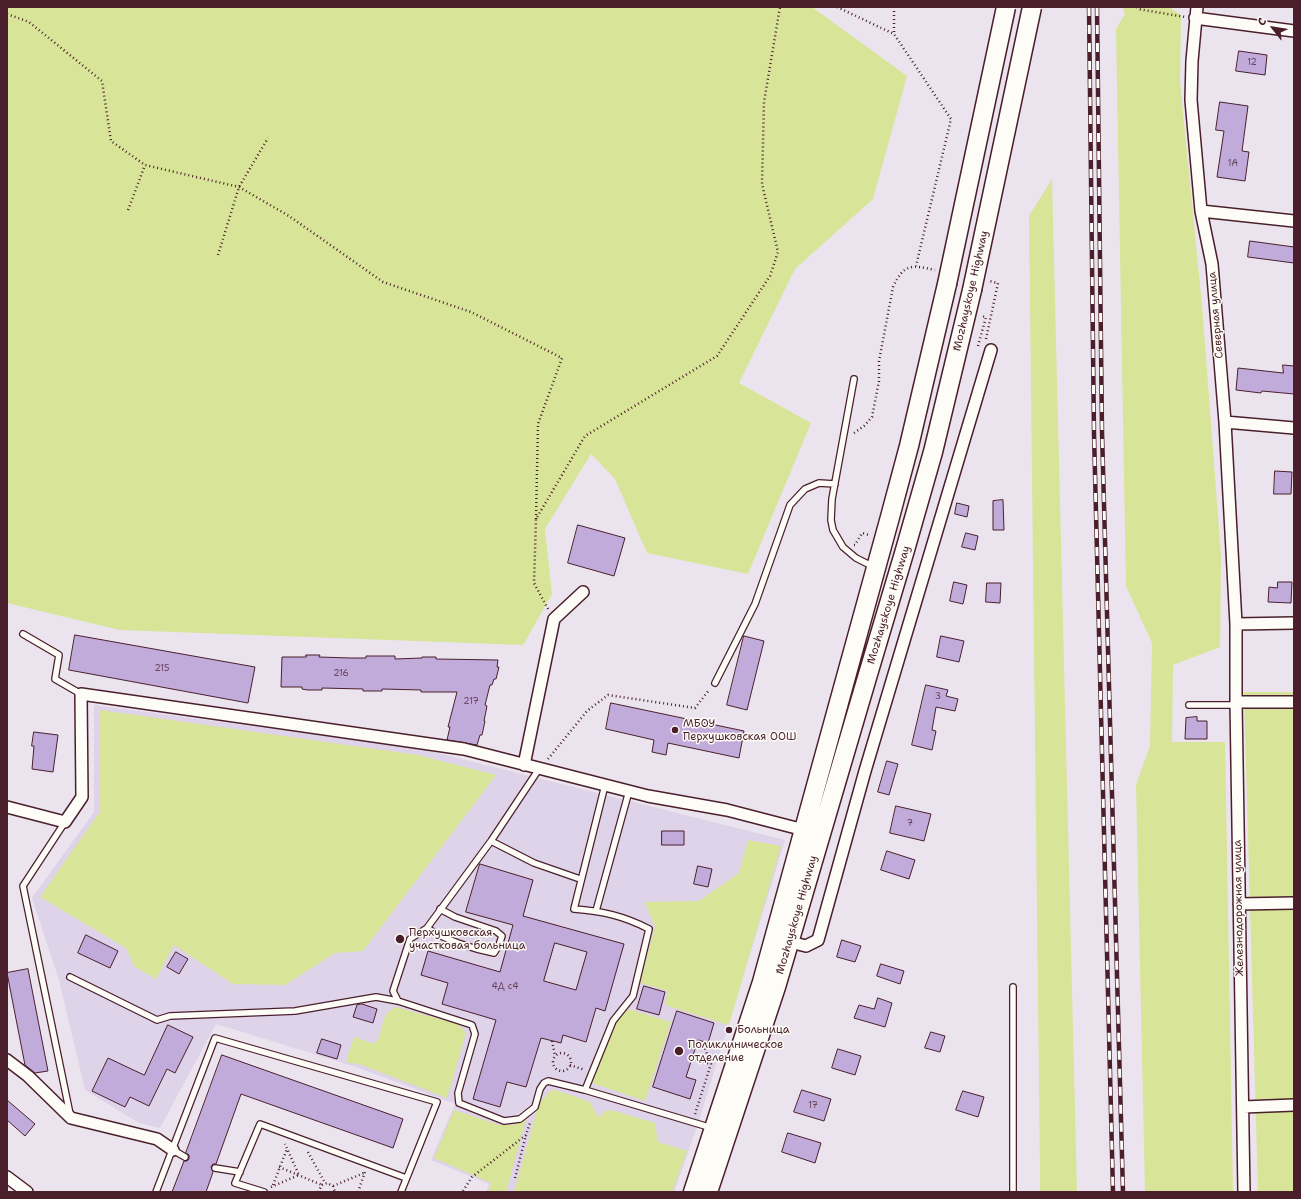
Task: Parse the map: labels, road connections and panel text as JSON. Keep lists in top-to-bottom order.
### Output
{
  "streets": {
    "main road": ["Mozhayskoye Highway"],
    "street": ["Северная улица", "Железнодорожная улица"]
  },
  "crossings": [
    ["Северная улица", "Железнодорожная улица"]
  ],
  "places": [
    "МБОУ Перхушковская ООШ",
    "Перхушковская участковая больница",
    "Больница",
    "Поликлиническое отделение"
  ],
  "house_numbers": [
    "12",
    "1А",
    "215",
    "216",
    "3",
    "217",
    "7",
    "4Д с4",
    "17"
  ],
  "north": "top left"
}
